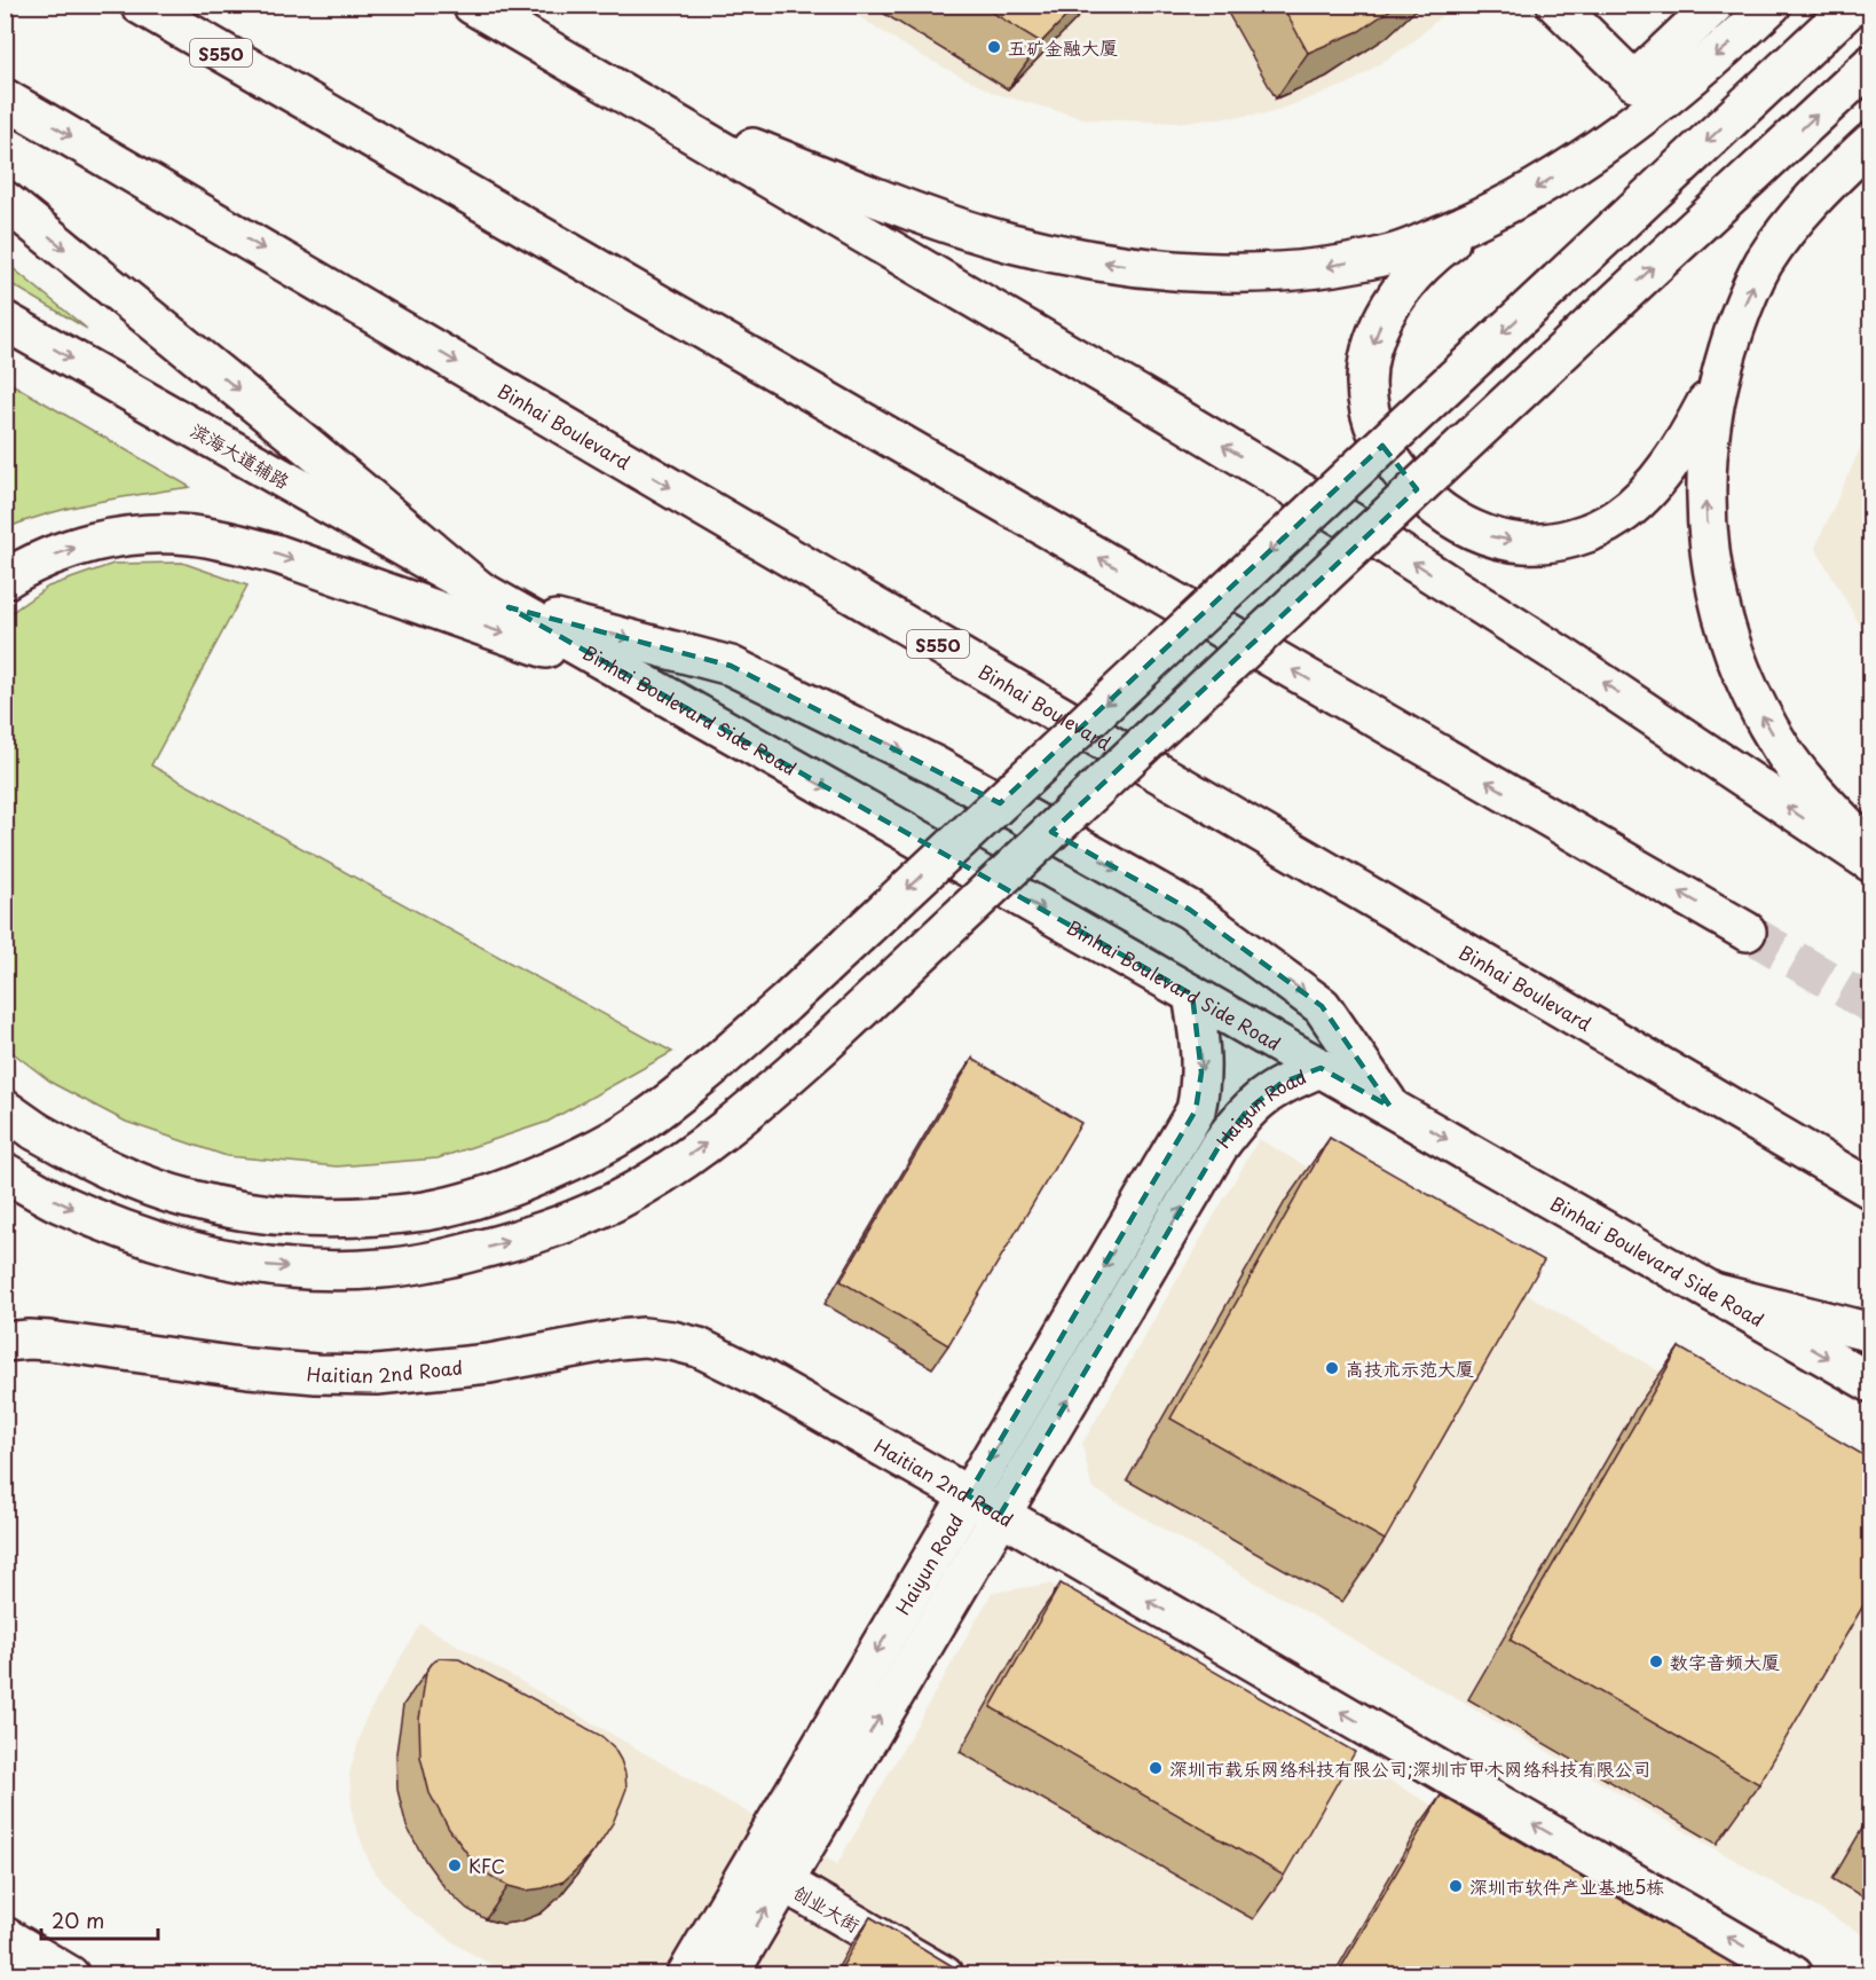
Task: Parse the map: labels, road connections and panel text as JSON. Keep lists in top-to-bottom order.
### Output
{
  "streets": {
    "main road": [
      "S550",
      "Binhai Boulevard",
      "滨海大道辅路",
      "Binhai Boulevard Side Road",
      "Haiyun Road",
      "Haitian 2nd Road",
      "创业大街"
    ]
  },
  "crossings": [
    ["滨海大道辅路", "Binhai Boulevard Side Road"],
    ["Binhai Boulevard Side Road", "Haiyun Road"],
    ["Haiyun Road", "Haitian 2nd Road"],
    ["Haiyun Road", "创业大街"]
  ],
  "one_way": ["Haitian 2nd Road"],
  "places": [
    "五矿金融大厦",
    "高技术示范大厦",
    "数字音频大厦",
    "深圳市载乐网络科技有限公司;深圳市甲木网络科技有限公司",
    "KFC",
    "深圳市软件产业基地5栋"
  ],
  "scale_bar": "20 m"
}
